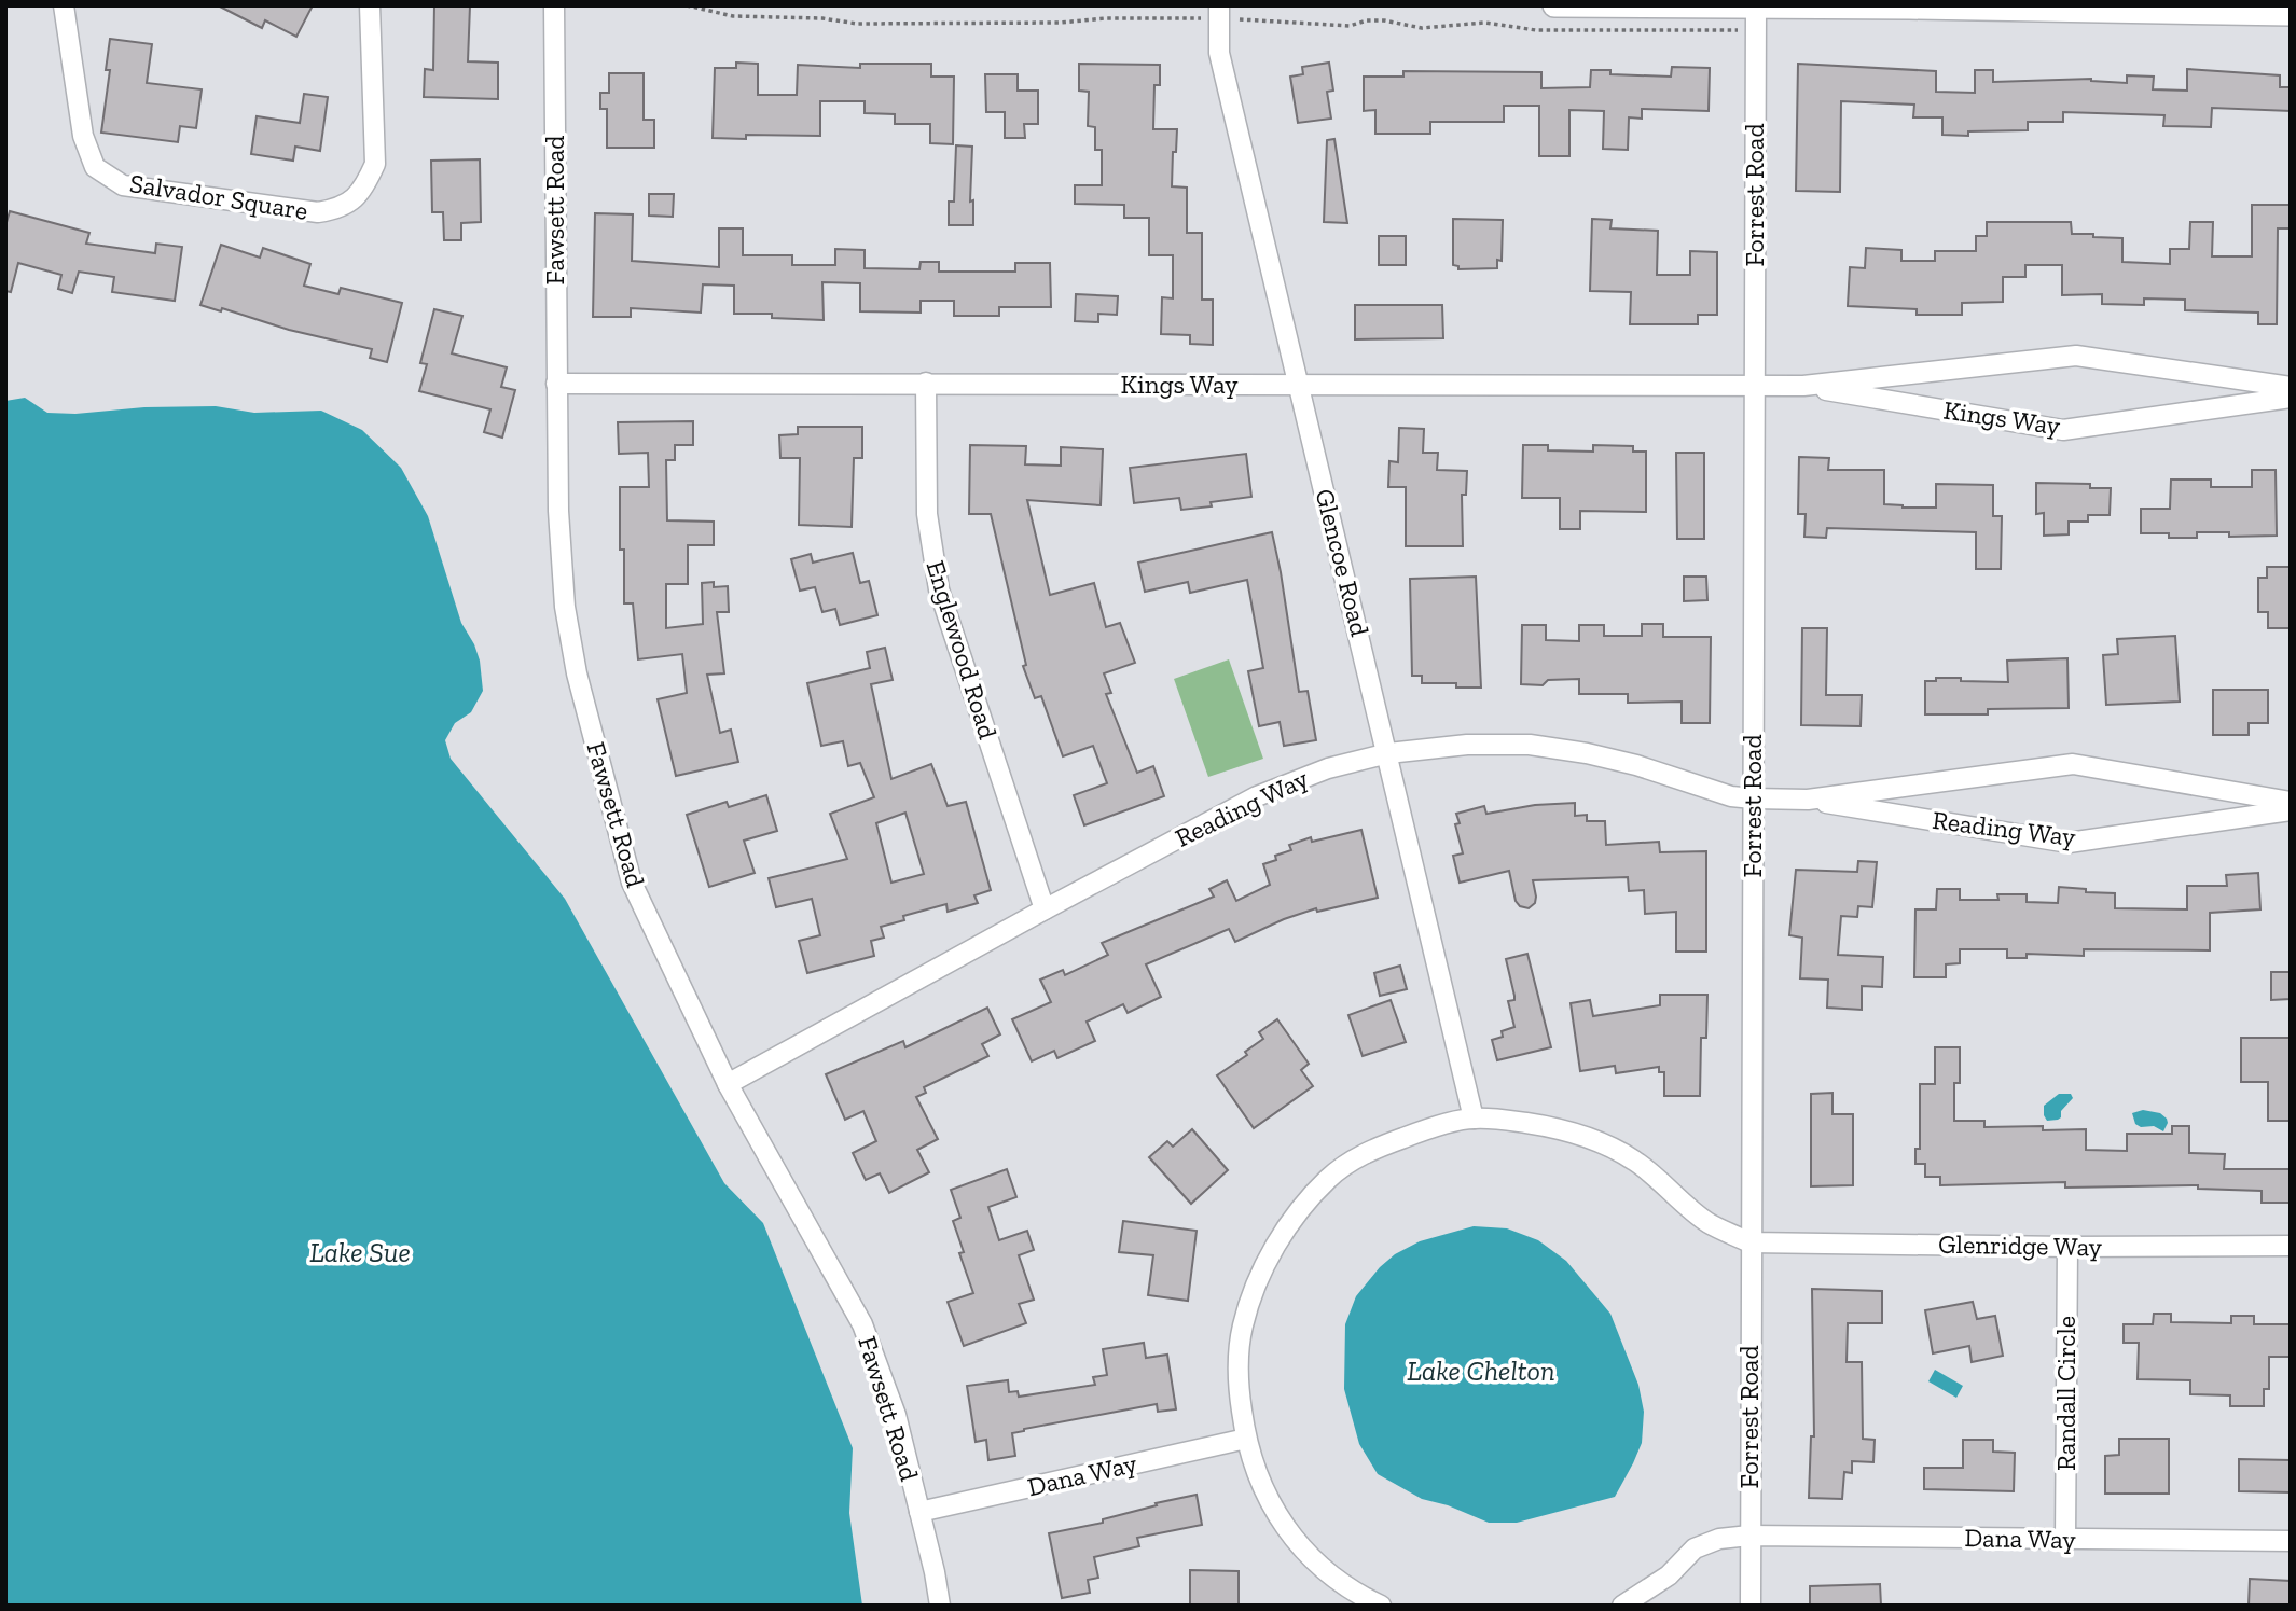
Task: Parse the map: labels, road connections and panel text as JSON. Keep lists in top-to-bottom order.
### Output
{
  "streets": {
    "street": [
      "Forrest Road",
      "Salvador Square",
      "Fawsett Road",
      "Kings Way",
      "Glencoe Road",
      "Englewood Road",
      "Reading Way",
      "Glenridge Way",
      "Randall Circle",
      "Dana Way"
    ]
  },
  "crossings": [
    ["Forrest Road", "Kings Way"],
    ["Forrest Road", "Reading Way"],
    ["Forrest Road", "Glenridge Way"],
    ["Forrest Road", "Dana Way"],
    ["Fawsett Road", "Kings Way"],
    ["Fawsett Road", "Reading Way"],
    ["Fawsett Road", "Dana Way"],
    ["Kings Way", "Glencoe Road"],
    ["Kings Way", "Englewood Road"],
    ["Glencoe Road", "Reading Way"],
    ["Englewood Road", "Reading Way"],
    ["Glenridge Way", "Randall Circle"],
    ["Randall Circle", "Dana Way"]
  ],
  "water": ["Lake Sue", "Lake Chelton"]
}
